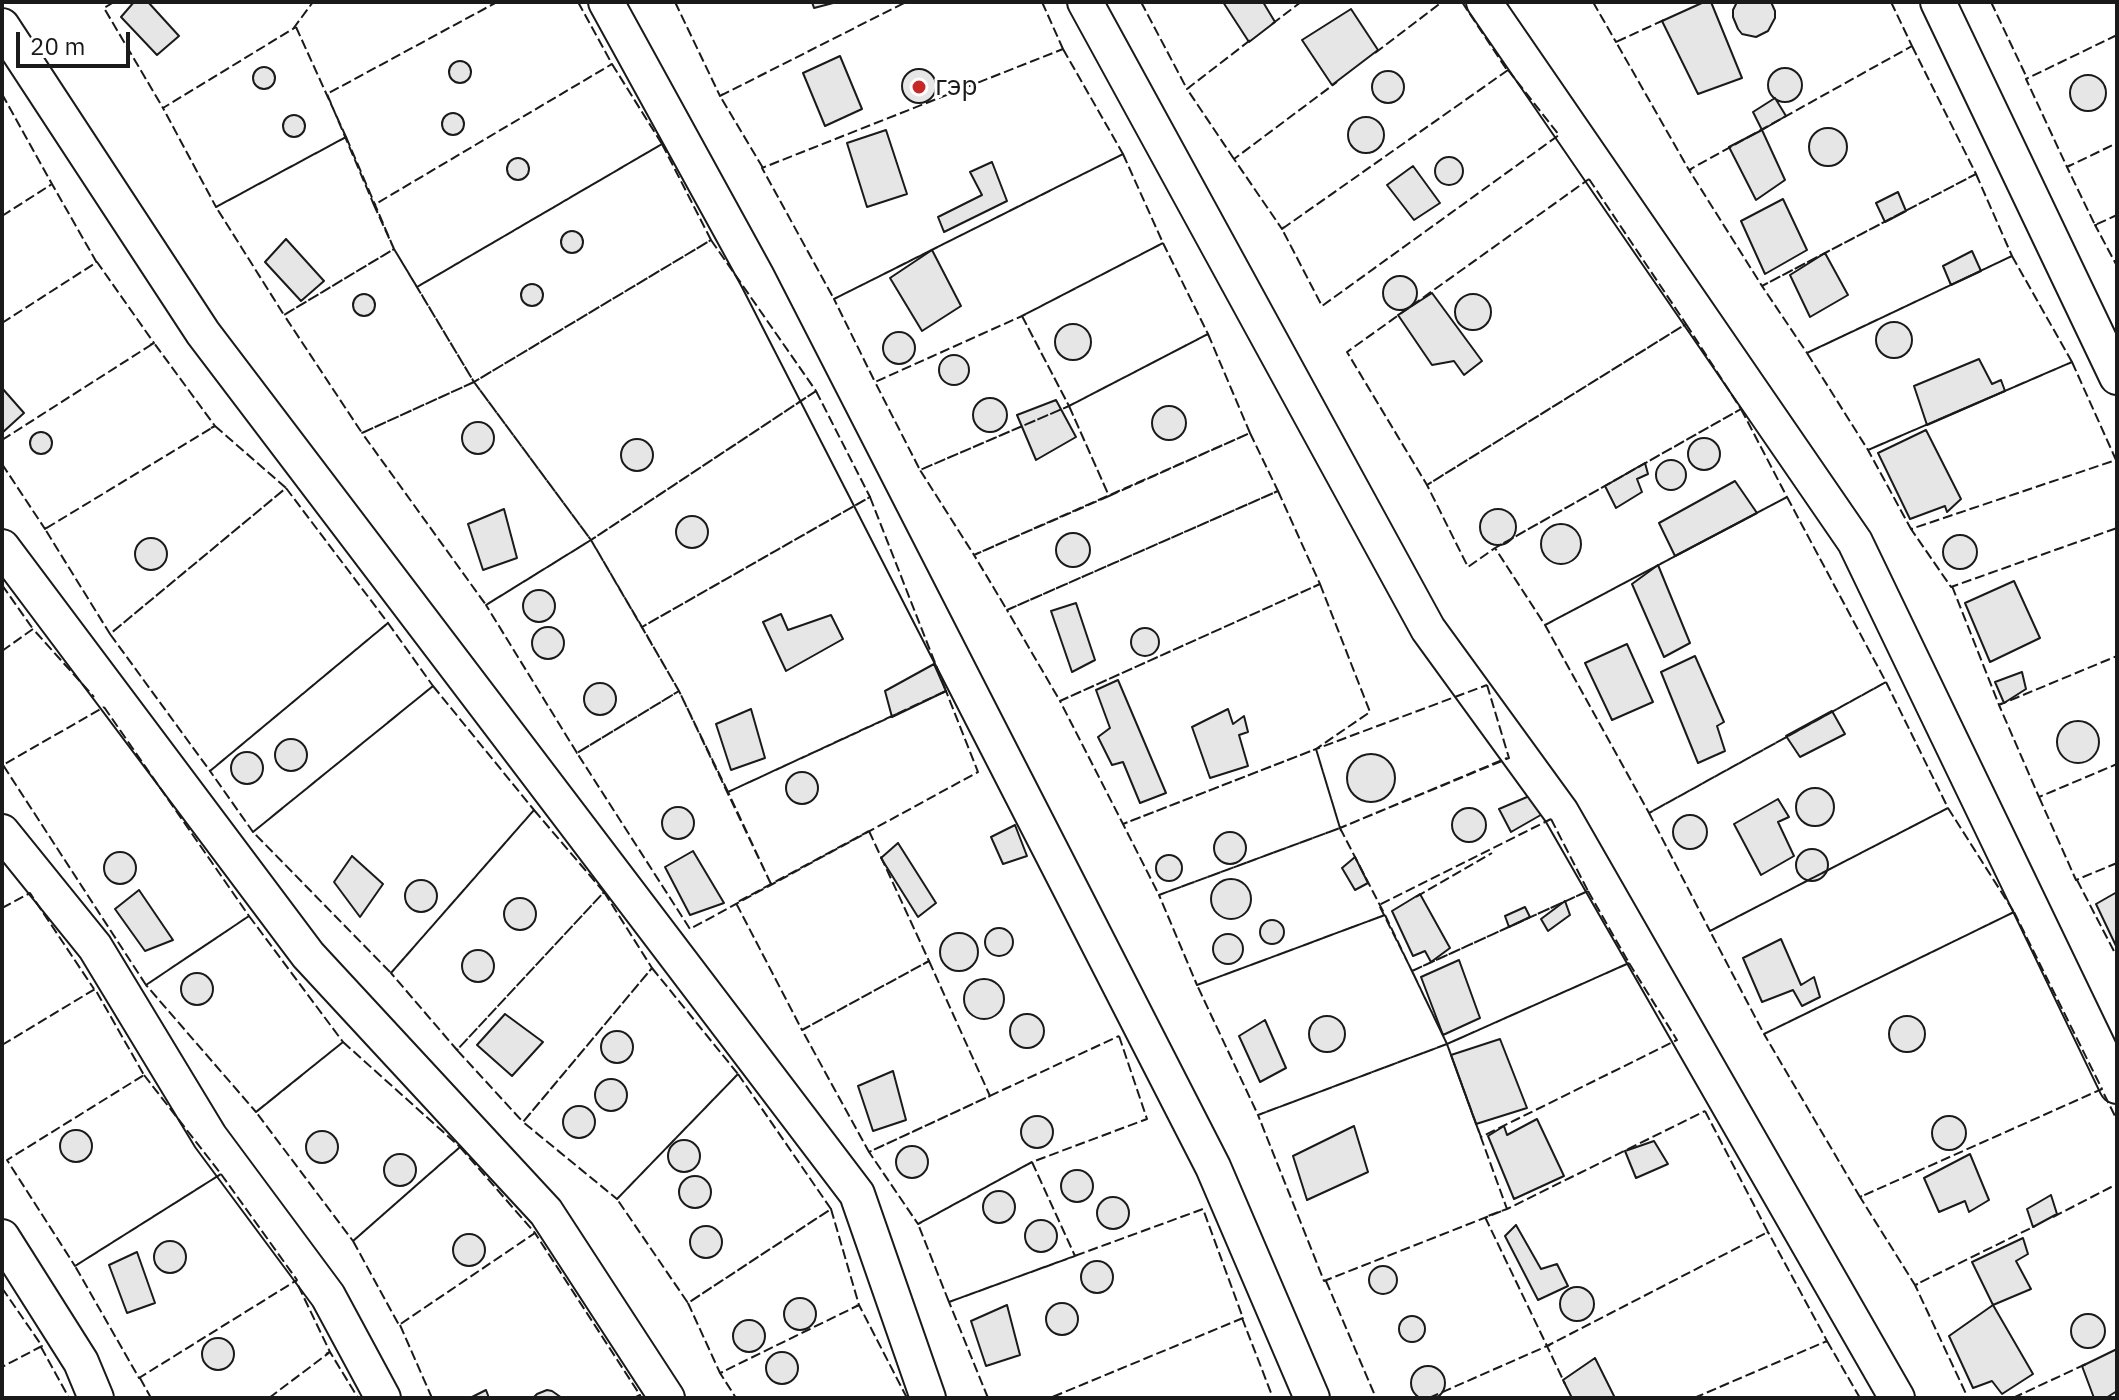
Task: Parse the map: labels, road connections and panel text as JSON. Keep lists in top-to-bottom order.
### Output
{
  "places": ["гэр"],
  "scale_bar": "20 m"
}
